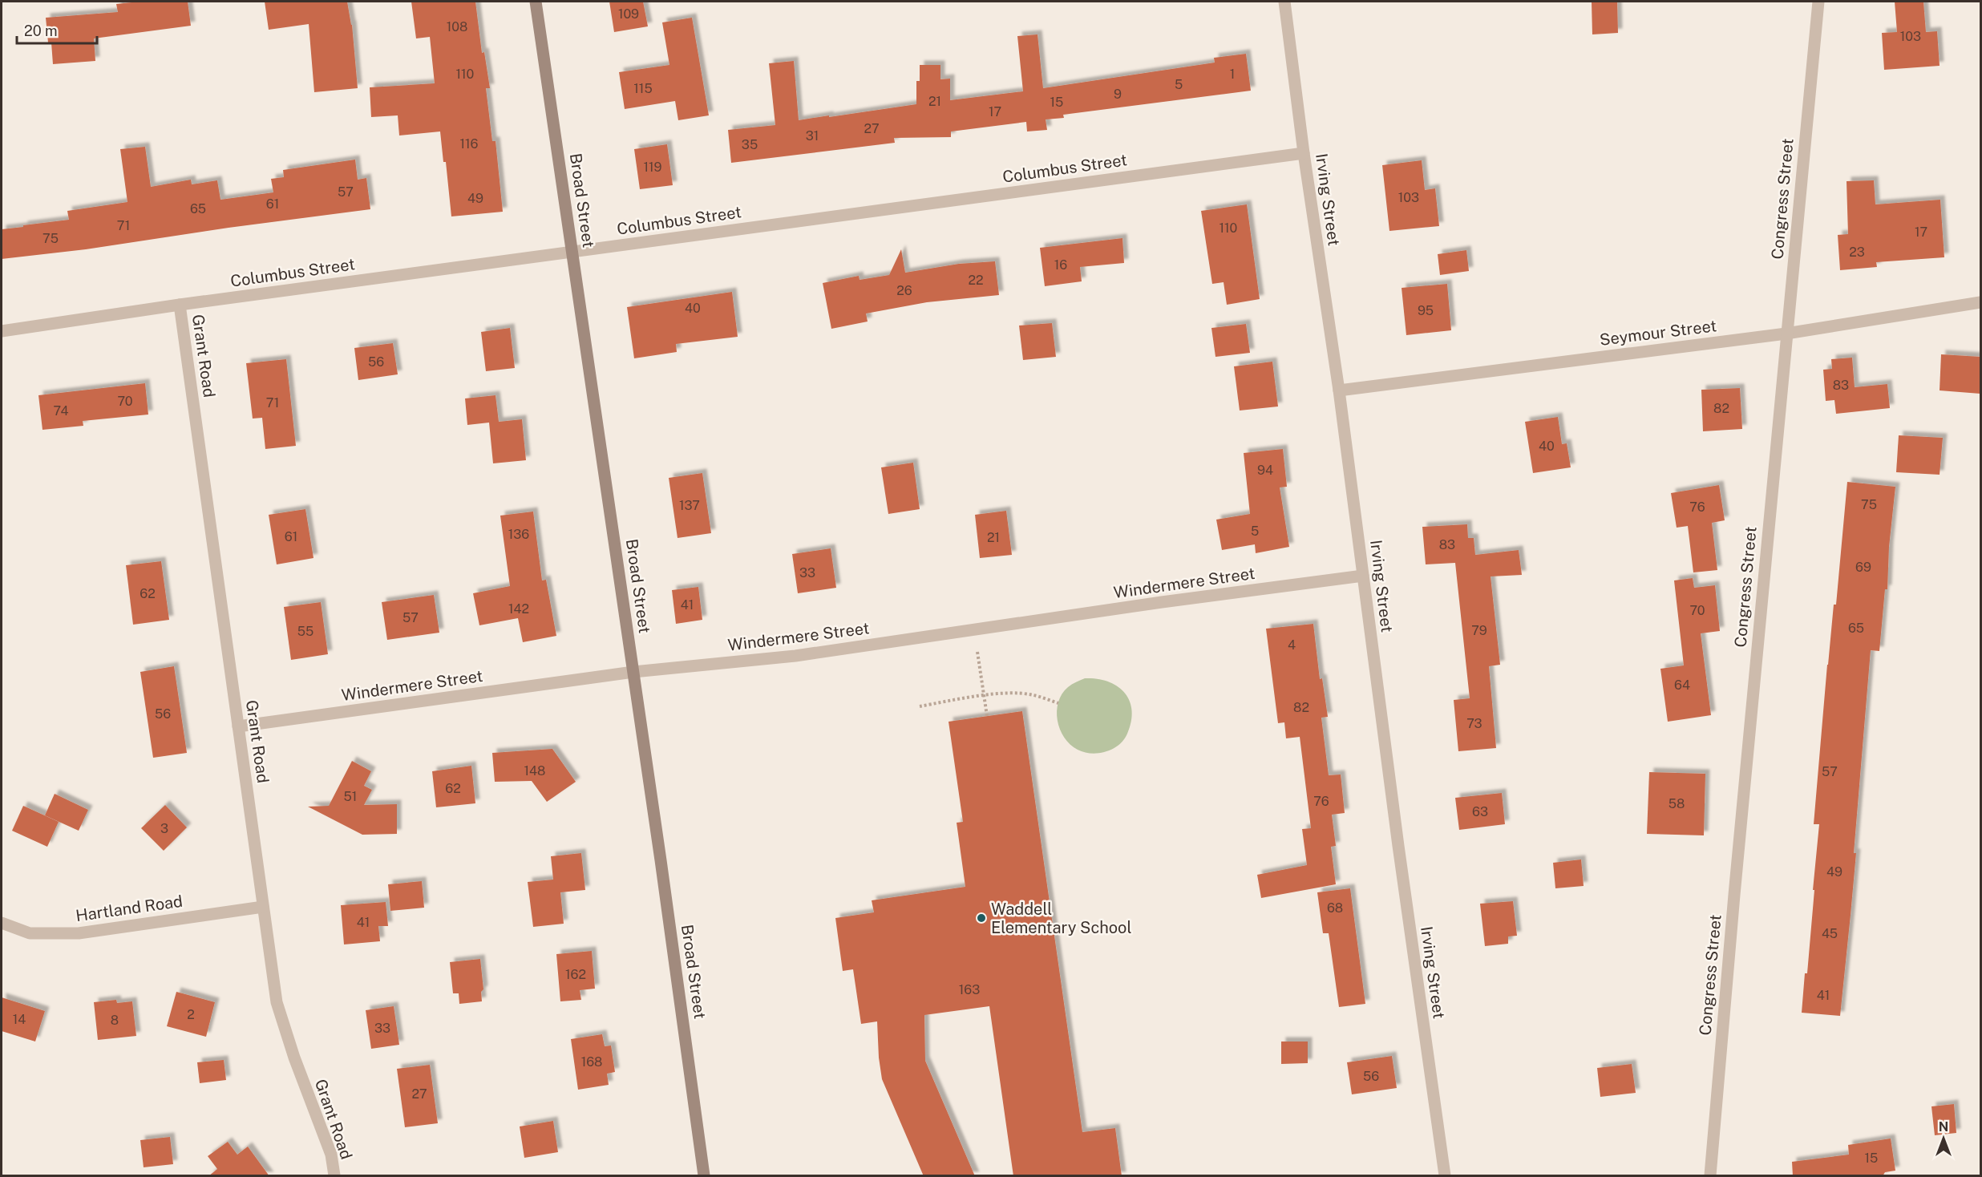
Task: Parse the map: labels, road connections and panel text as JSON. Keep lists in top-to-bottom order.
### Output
{
  "streets": {
    "street": [
      "Columbus Street",
      "Congress Street",
      "Irving Street",
      "Broad Street",
      "Seymour Street",
      "Grant Road",
      "Windermere Street",
      "Hartland Road"
    ]
  },
  "crossings": [
    ["Columbus Street", "Irving Street"],
    ["Columbus Street", "Broad Street"],
    ["Columbus Street", "Grant Road"],
    ["Congress Street", "Seymour Street"],
    ["Irving Street", "Seymour Street"],
    ["Irving Street", "Windermere Street"],
    ["Broad Street", "Windermere Street"],
    ["Grant Road", "Windermere Street"],
    ["Grant Road", "Hartland Road"]
  ],
  "places": ["Waddell Elementary School"],
  "house_numbers": [
    "109",
    "108",
    "103",
    "110",
    "1",
    "5",
    "115",
    "9",
    "21",
    "15",
    "17",
    "27",
    "31",
    "116",
    "35",
    "119",
    "57",
    "103",
    "49",
    "61",
    "65",
    "71",
    "110",
    "17",
    "75",
    "23",
    "16",
    "22",
    "26",
    "40",
    "95",
    "56",
    "83",
    "70",
    "71",
    "82",
    "74",
    "40",
    "94",
    "75",
    "137",
    "76",
    "5",
    "136",
    "61",
    "21",
    "83",
    "69",
    "33",
    "62",
    "41",
    "142",
    "70",
    "57",
    "65",
    "79",
    "55",
    "4",
    "64",
    "82",
    "56",
    "73",
    "148",
    "57",
    "62",
    "51",
    "76",
    "58",
    "63",
    "3",
    "49",
    "68",
    "41",
    "45",
    "162",
    "163",
    "41",
    "2",
    "14",
    "8",
    "33",
    "168",
    "56",
    "27",
    "15"
  ],
  "scale_bar": "20 m",
  "north": "top"
}
